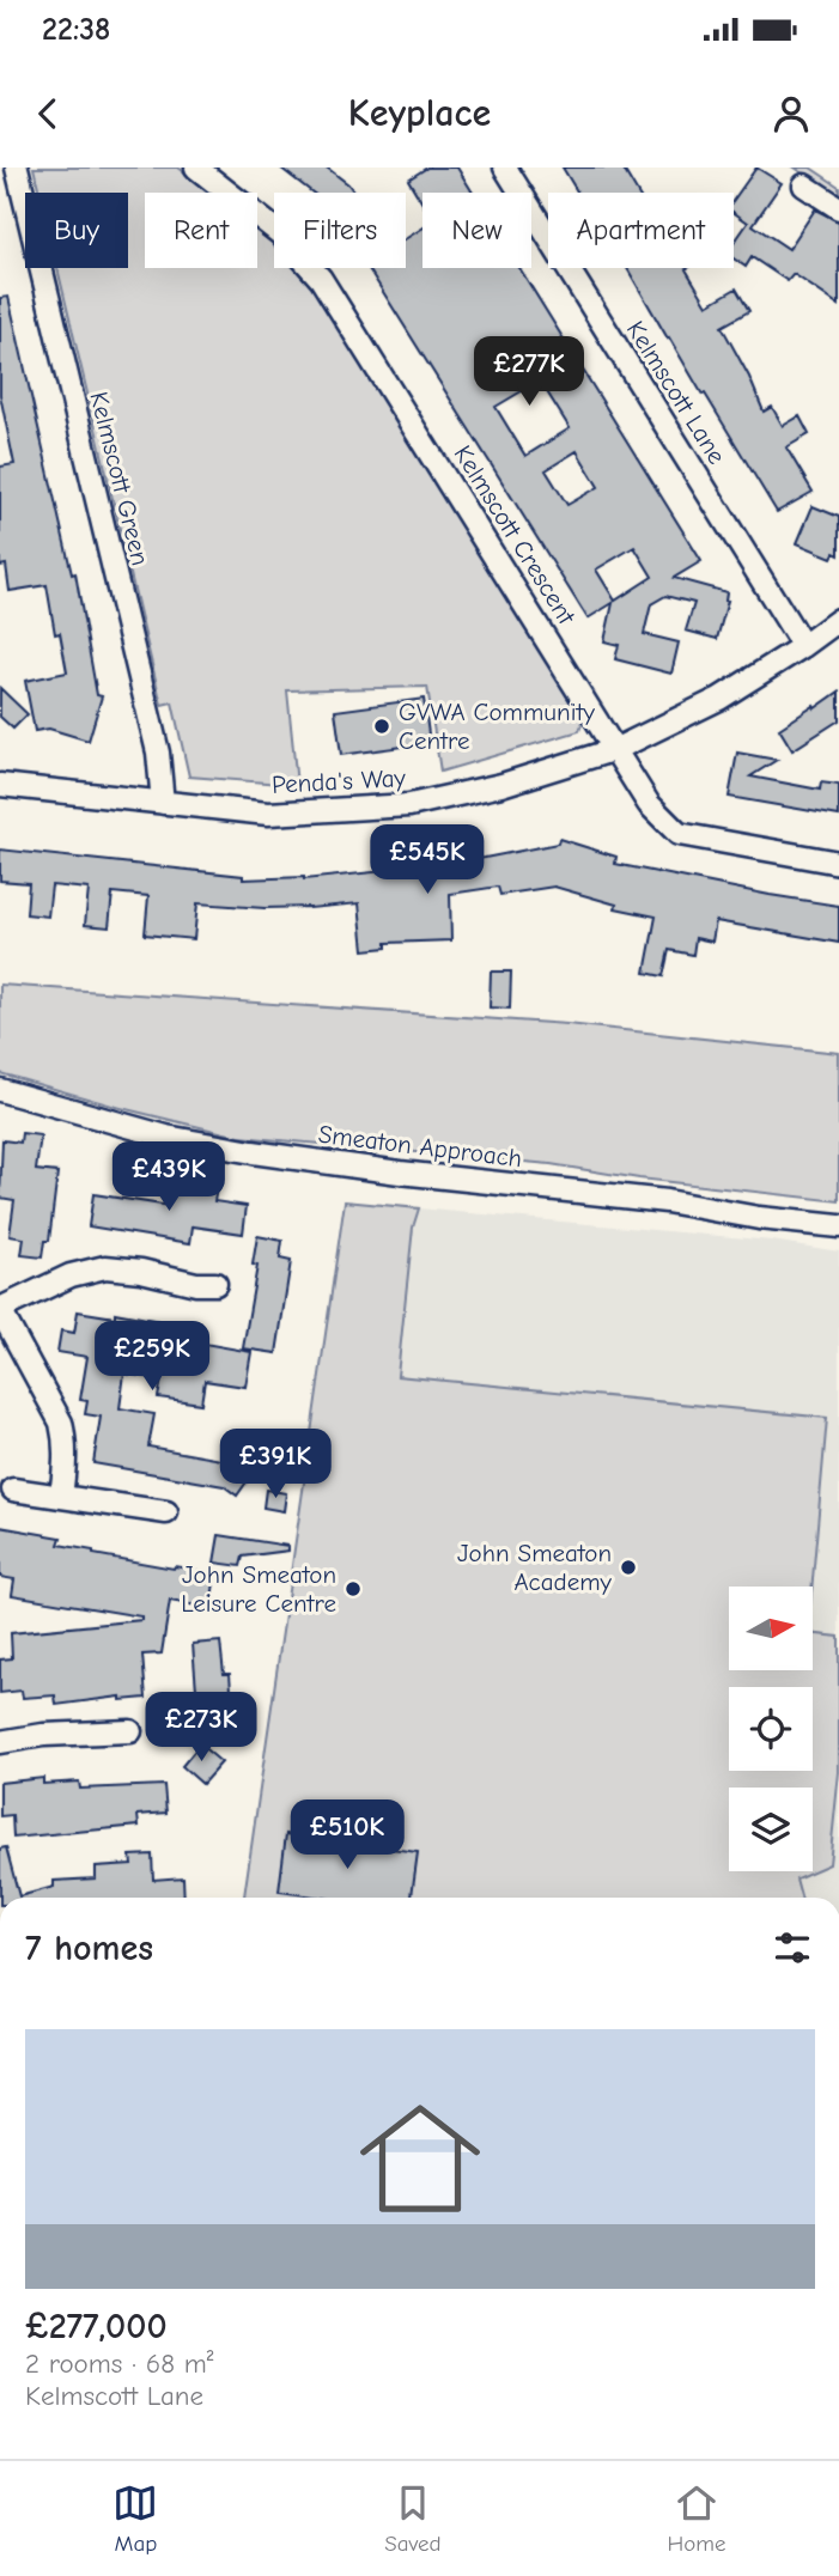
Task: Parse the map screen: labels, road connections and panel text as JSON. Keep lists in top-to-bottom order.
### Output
{
  "streets": {
    "street": [
      "Kelmscott Lane",
      "Kelmscott Green",
      "Kelmscott Crescent",
      "Penda's Way",
      "Smeaton Approach"
    ]
  },
  "crossings": [
    ["Kelmscott Lane", "Penda's Way"],
    ["Kelmscott Green", "Penda's Way"],
    ["Kelmscott Crescent", "Penda's Way"]
  ],
  "places": ["GVWA Community Centre", "John Smeaton Academy", "John Smeaton Leisure Centre"],
  "north": "right",
  "page": {
    "status": "22:38",
    "header": "Keyplace",
    "chip": [
      "Buy",
      "Rent",
      "Filters",
      "New",
      "Apartment"
    ],
    "price": [
      "£277K",
      "£545K",
      "£439K",
      "£259K",
      "£391K",
      "£273K",
      "£510K"
    ],
    "heading": "7 homes",
    "list": [
      {
        "name": "£277,000",
        "note": "2 rooms · 68 m² · Kelmscott Lane"
      }
    ],
    "tabs": ["Map", "Saved", "Home"]
  }
}
